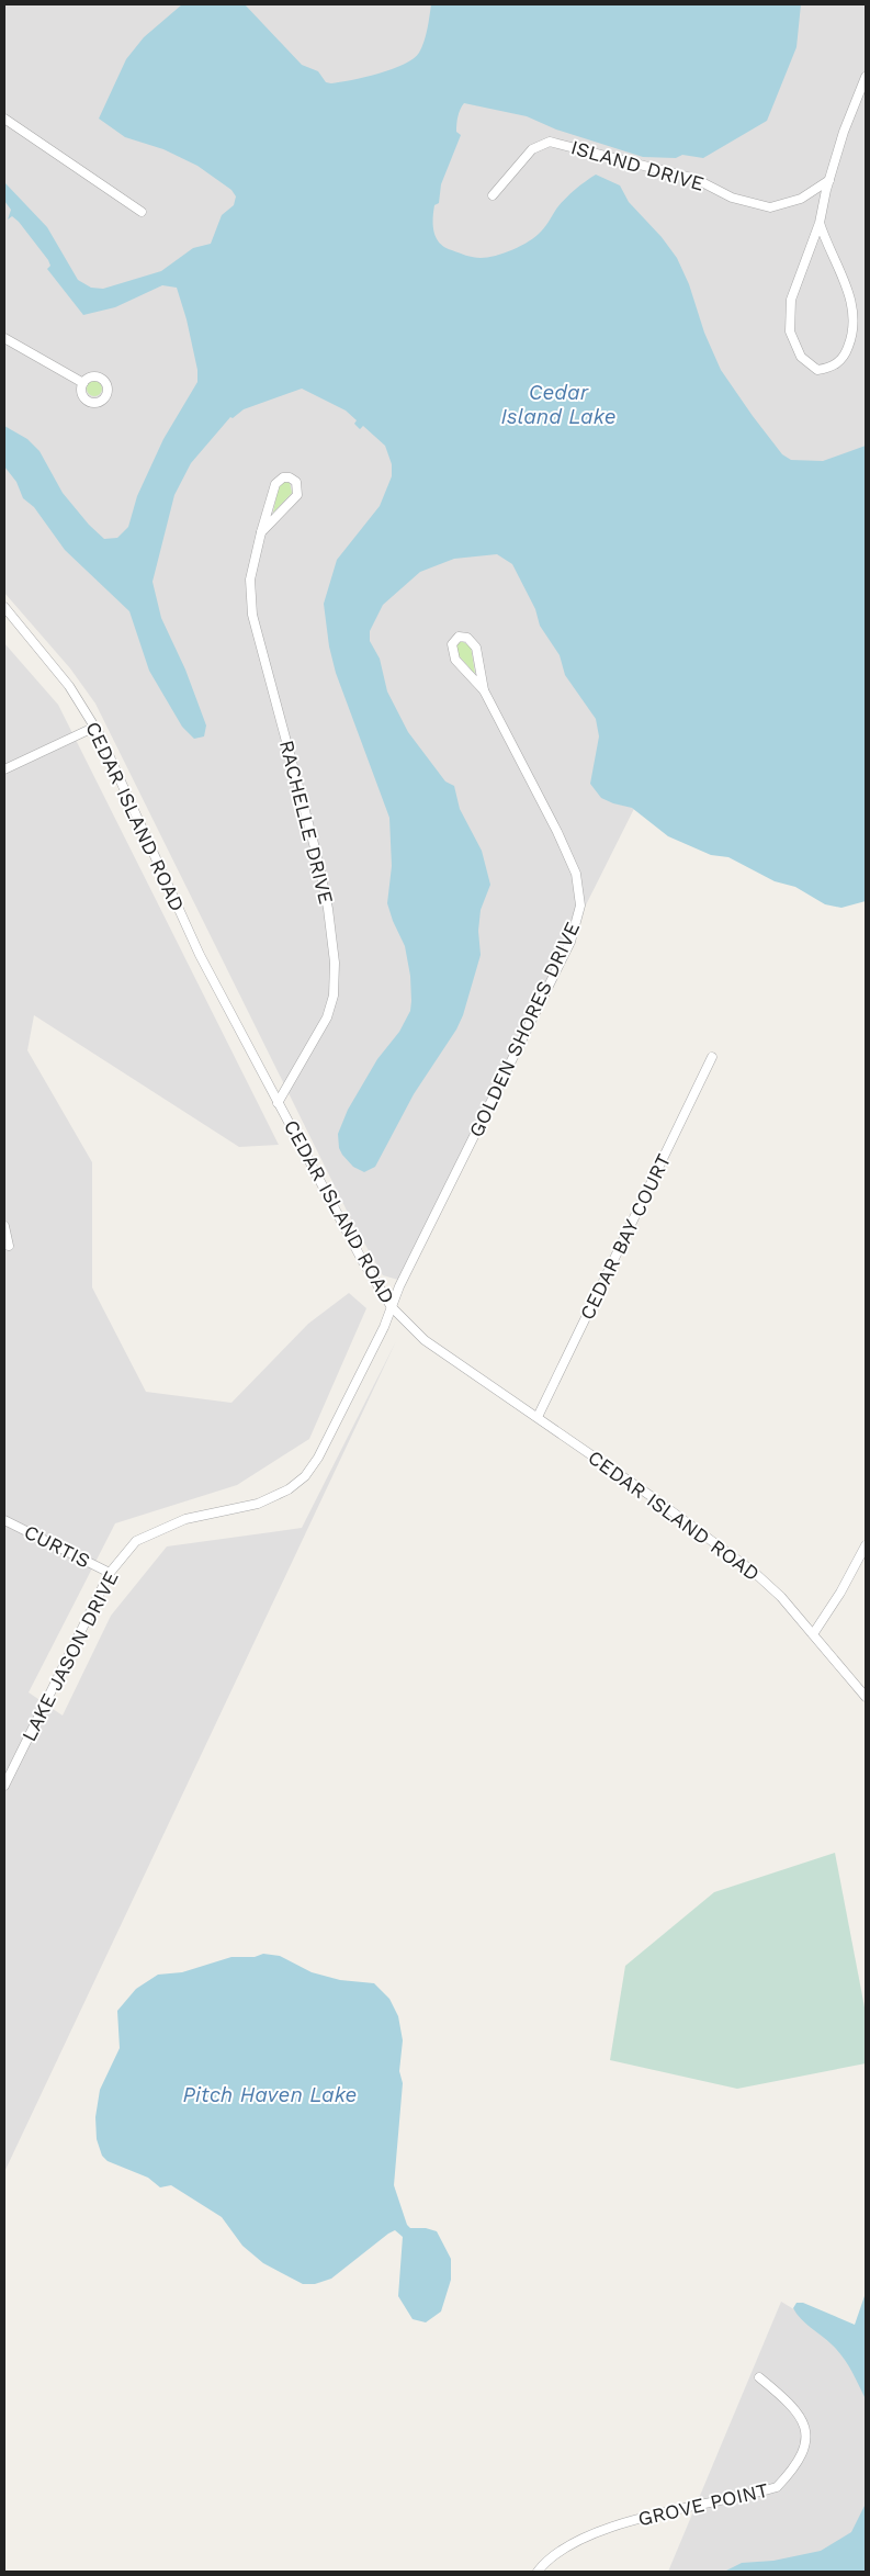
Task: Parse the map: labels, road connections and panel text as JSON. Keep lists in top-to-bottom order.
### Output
{
  "streets": {
    "street": [
      "ISLAND DRIVE",
      "CEDAR ISLAND ROAD",
      "RACHELLE DRIVE",
      "GOLDEN SHORES DRIVE",
      "CEDAR BAY COURT",
      "CURTIS",
      "LAKE JASON DRIVE",
      "GROVE POINT"
    ]
  },
  "crossings": [
    ["CEDAR ISLAND ROAD", "RACHELLE DRIVE"],
    ["CEDAR ISLAND ROAD", "GOLDEN SHORES DRIVE"],
    ["CEDAR ISLAND ROAD", "CEDAR BAY COURT"],
    ["CEDAR ISLAND ROAD", "LAKE JASON DRIVE"],
    ["GOLDEN SHORES DRIVE", "LAKE JASON DRIVE"],
    ["CURTIS", "LAKE JASON DRIVE"]
  ],
  "water": ["Cedar Island Lake", "Pitch Haven Lake"]
}
